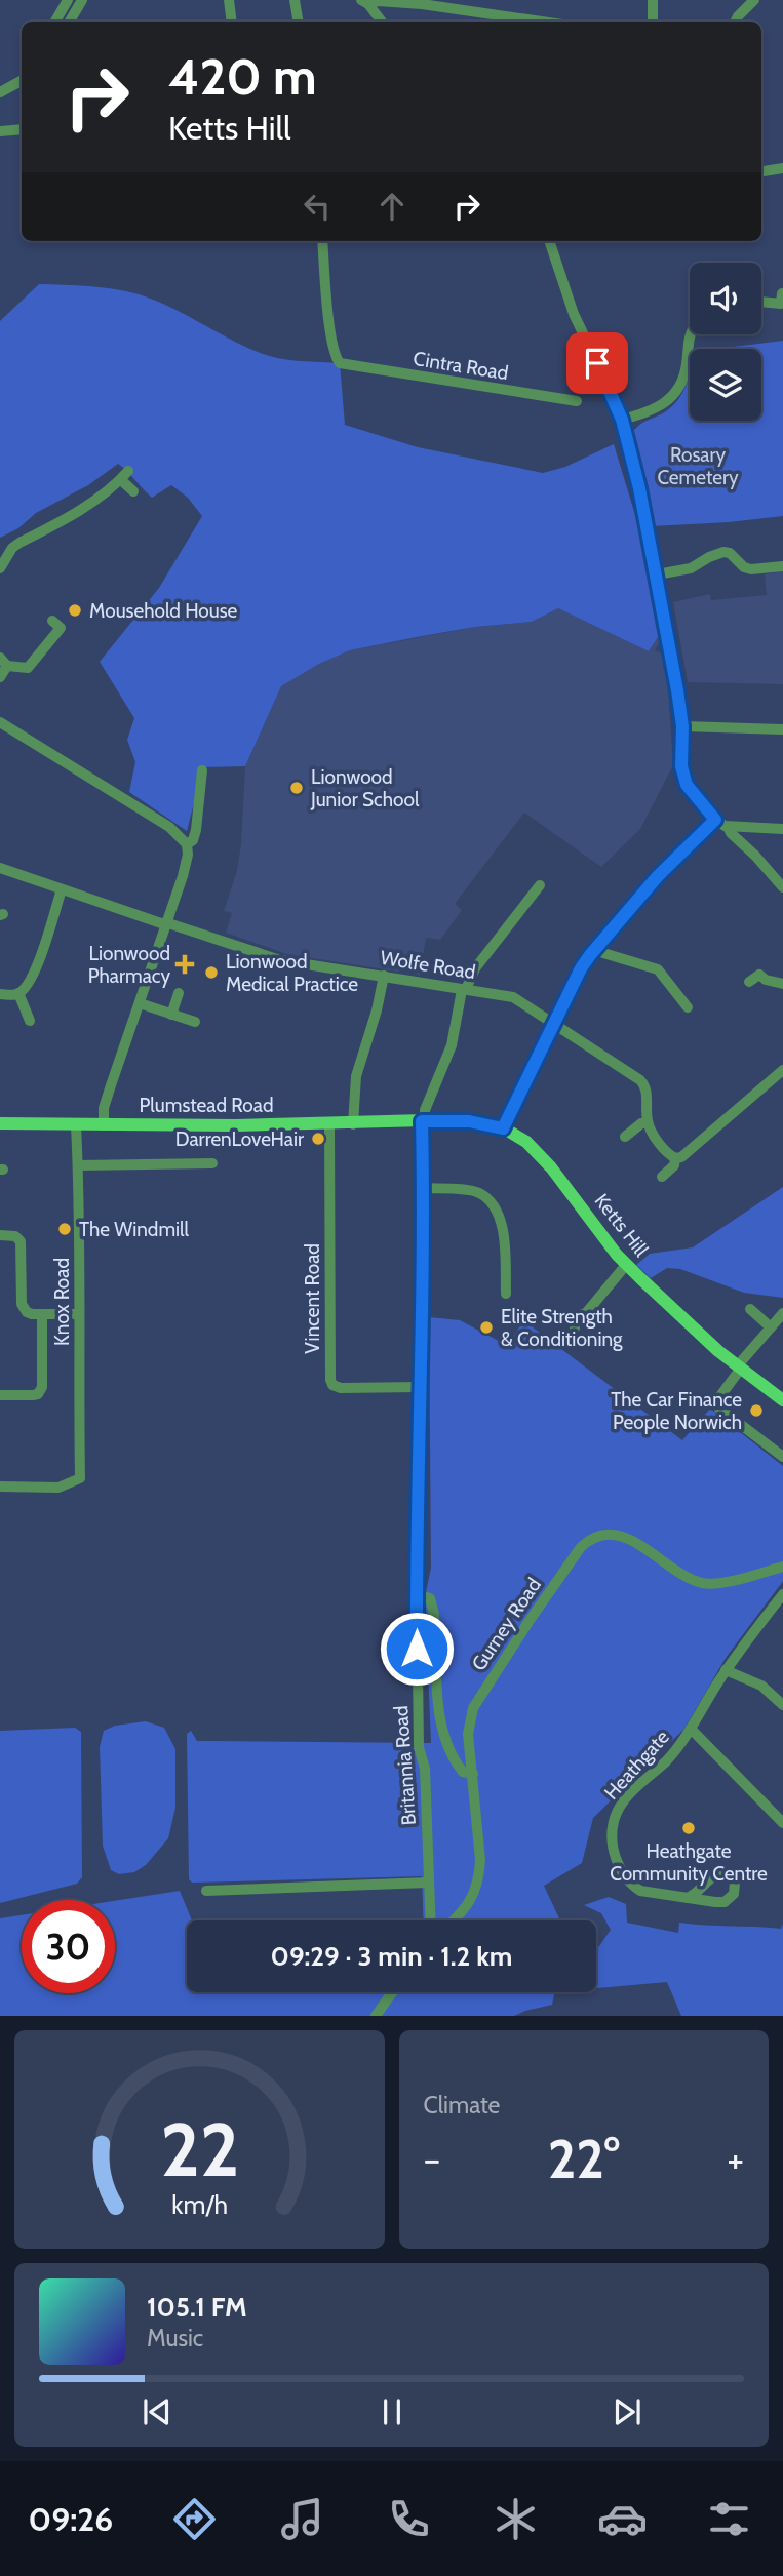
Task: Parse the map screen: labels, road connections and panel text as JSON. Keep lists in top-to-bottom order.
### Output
{
  "streets": {
    "main road": ["Plumstead Road", "Ketts Hill"],
    "street": [
      "Cintra Road",
      "Wolfe Road",
      "Vincent Road",
      "Knox Road",
      "Gurney Road",
      "Heathgate",
      "Britannia Road"
    ]
  },
  "crossings": [
    ["Wolfe Road", "Britannia Road"],
    ["Plumstead Road", "Ketts Hill"],
    ["Plumstead Road", "Vincent Road"],
    ["Plumstead Road", "Knox Road"],
    ["Plumstead Road", "Britannia Road"],
    ["Ketts Hill", "Britannia Road"],
    ["Vincent Road", "Britannia Road"],
    ["Gurney Road", "Britannia Road"]
  ],
  "parks": ["Rosary Cemetery"],
  "places": {
    "other": [
      "Mousehold House",
      "Lionwood Junior School",
      "Lionwood Medical Practice",
      "DarrenLoveHair",
      "The Windmill",
      "Elite Strength & Conditioning",
      "The Car Finance People Norwich",
      "Heathgate Community Centre"
    ],
    "health": ["Lionwood Pharmacy"]
  },
  "page": {
    "turn": ["420 m", "Ketts Hill"],
    "limit": "30",
    "trip": "09:29 · 3 min · 1.2 km",
    "tile": "Climate",
    "heat": ["−", "22°", "+"],
    "song": ["105.1 FM", "Music"],
    "tabs": "09:26",
    "gauge": ["22", "km/h"]
  }
}
